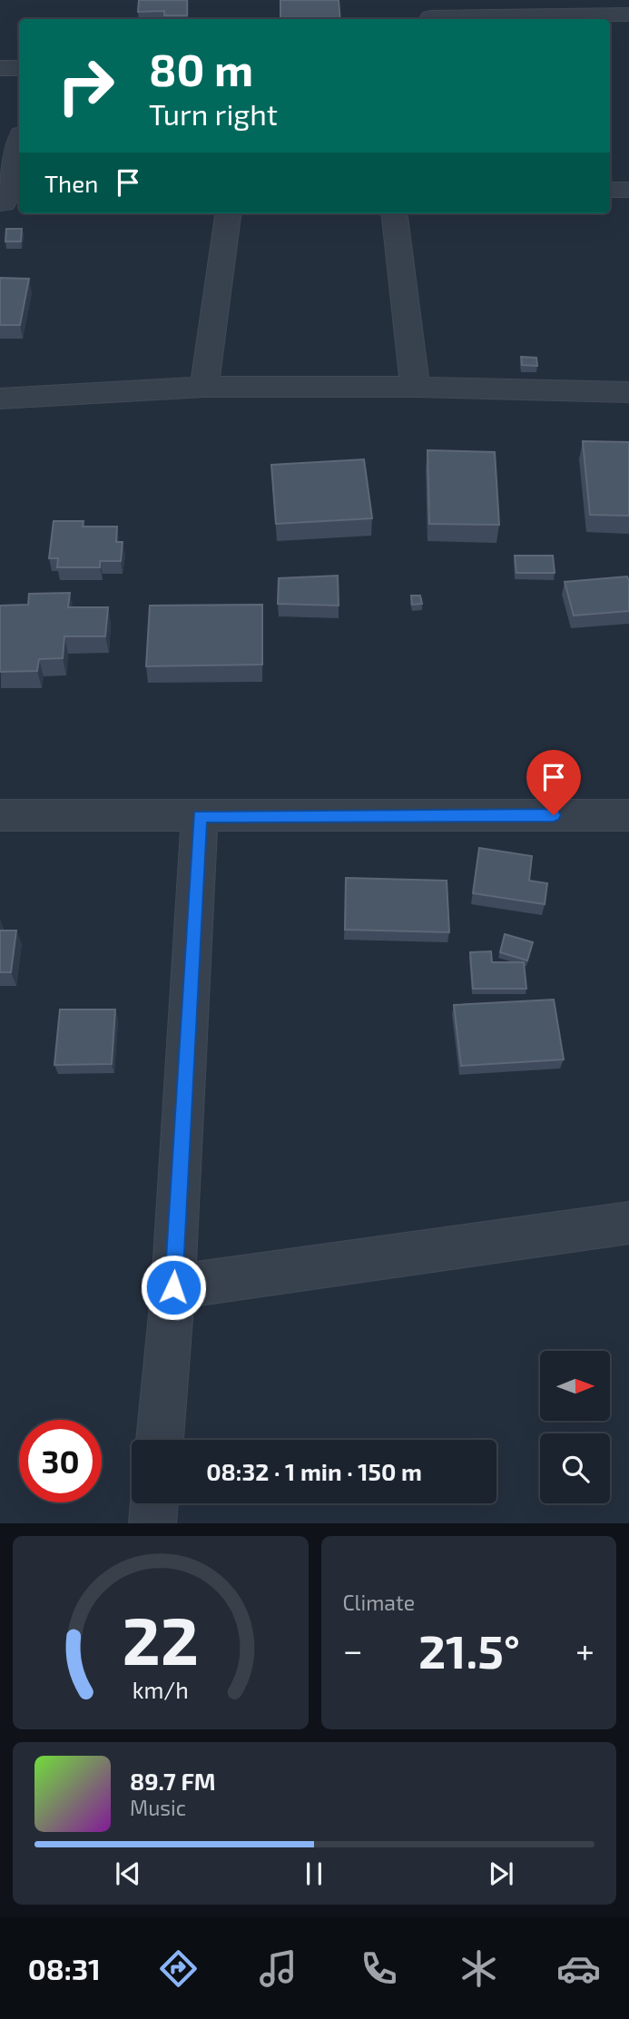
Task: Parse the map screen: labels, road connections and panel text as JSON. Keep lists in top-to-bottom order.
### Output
{
  "north": "right",
  "page": {
    "turn": ["80 m", "Turn right"],
    "then": "Then",
    "limit": "30",
    "trip": "08:32 · 1 min · 150 m",
    "tile": "Climate",
    "heat": ["−", "21.5°", "+"],
    "song": ["89.7 FM", "Music"],
    "tabs": "08:31",
    "gauge": ["22", "km/h"]
  }
}
